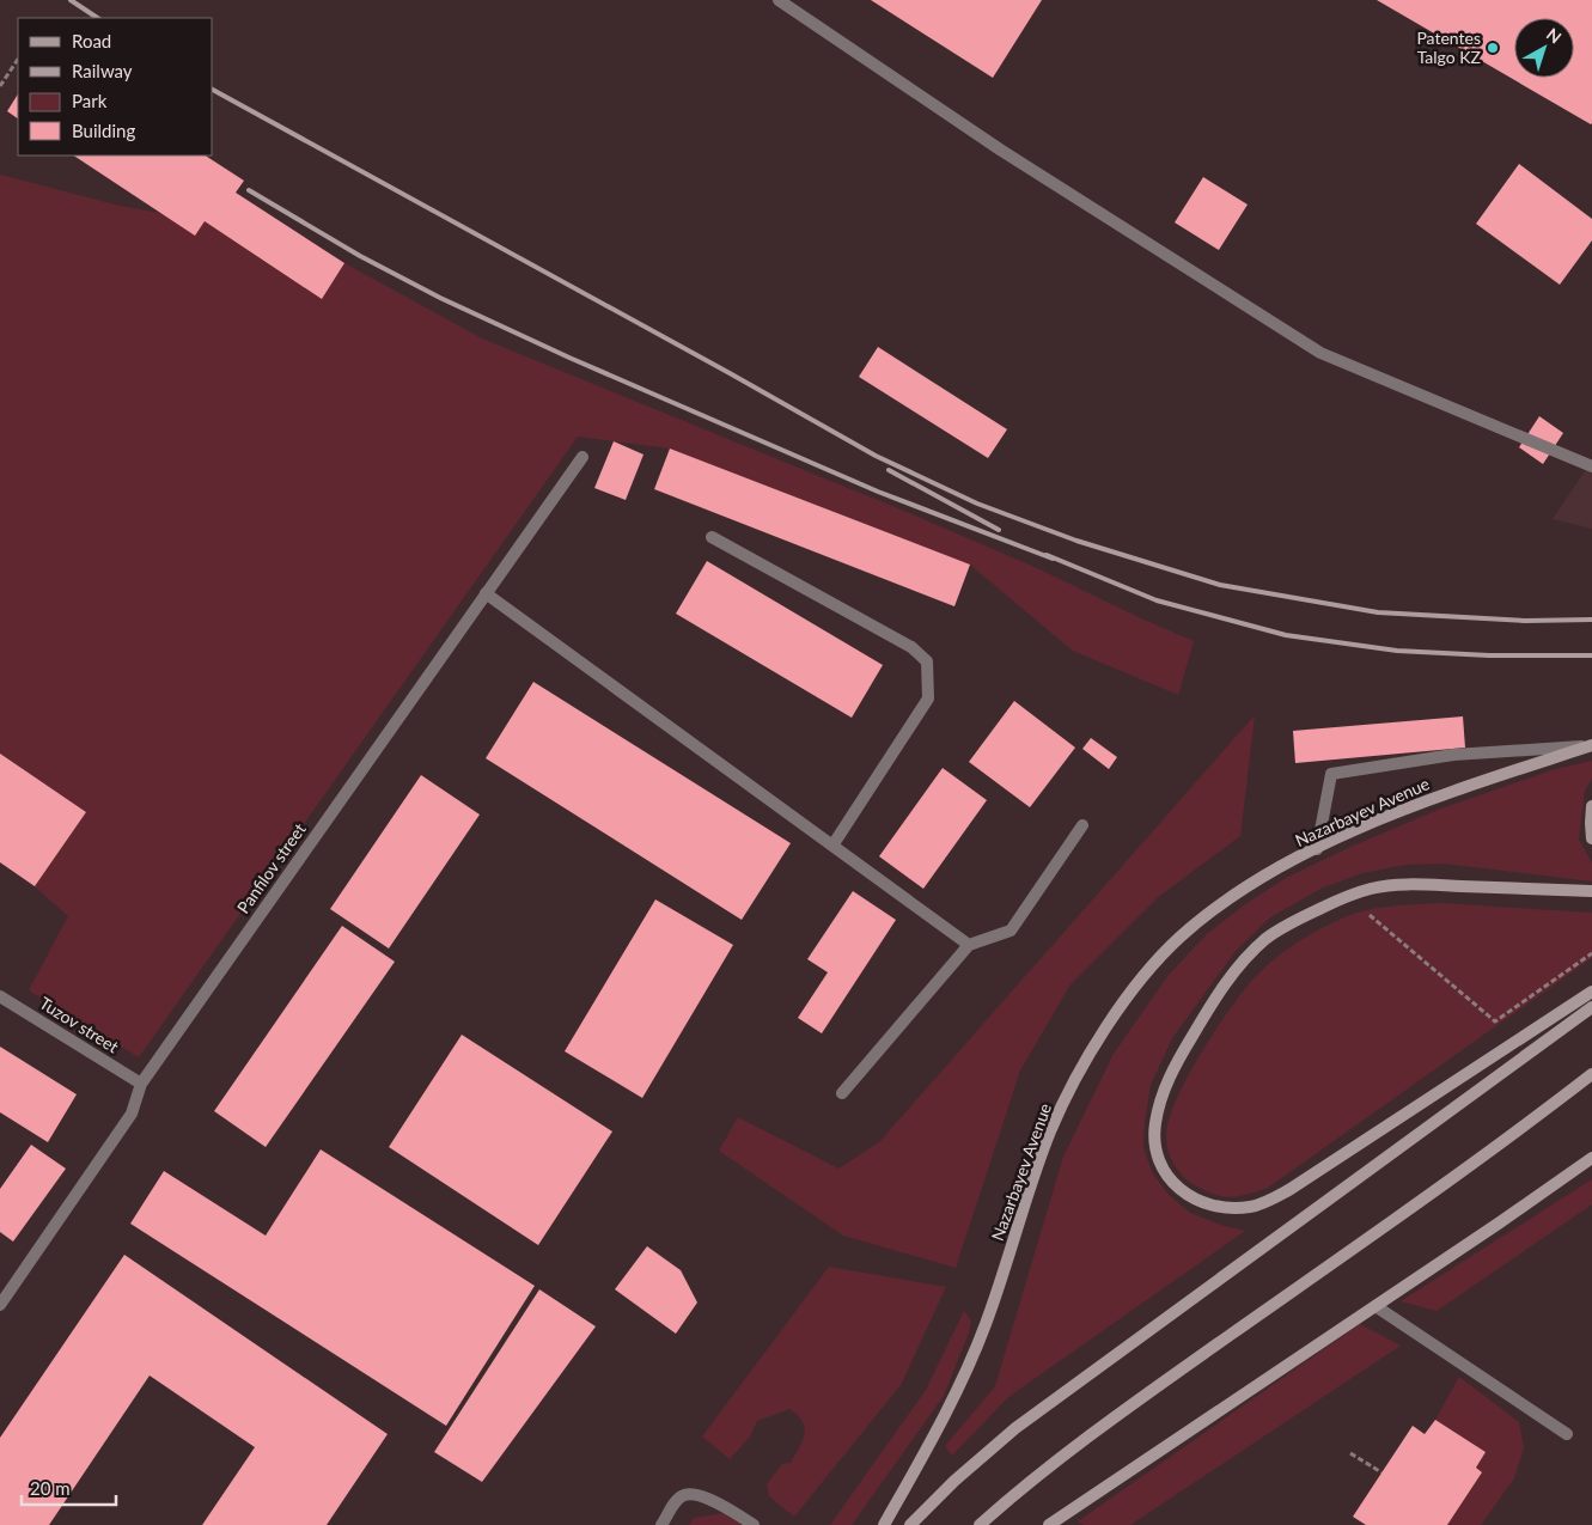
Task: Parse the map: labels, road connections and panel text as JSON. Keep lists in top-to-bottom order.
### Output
{
  "streets": {
    "main road": ["Nazarbayev Avenue"],
    "street": ["Panfilov street", "Tuzov street"]
  },
  "crossings": [
    ["Panfilov street", "Tuzov street"]
  ],
  "places": ["Patentes Talgo KZ"],
  "legend": [
    "Road",
    "Railway",
    "Park",
    "Building"
  ],
  "scale_bar": "20 m",
  "north": "top right"
}
